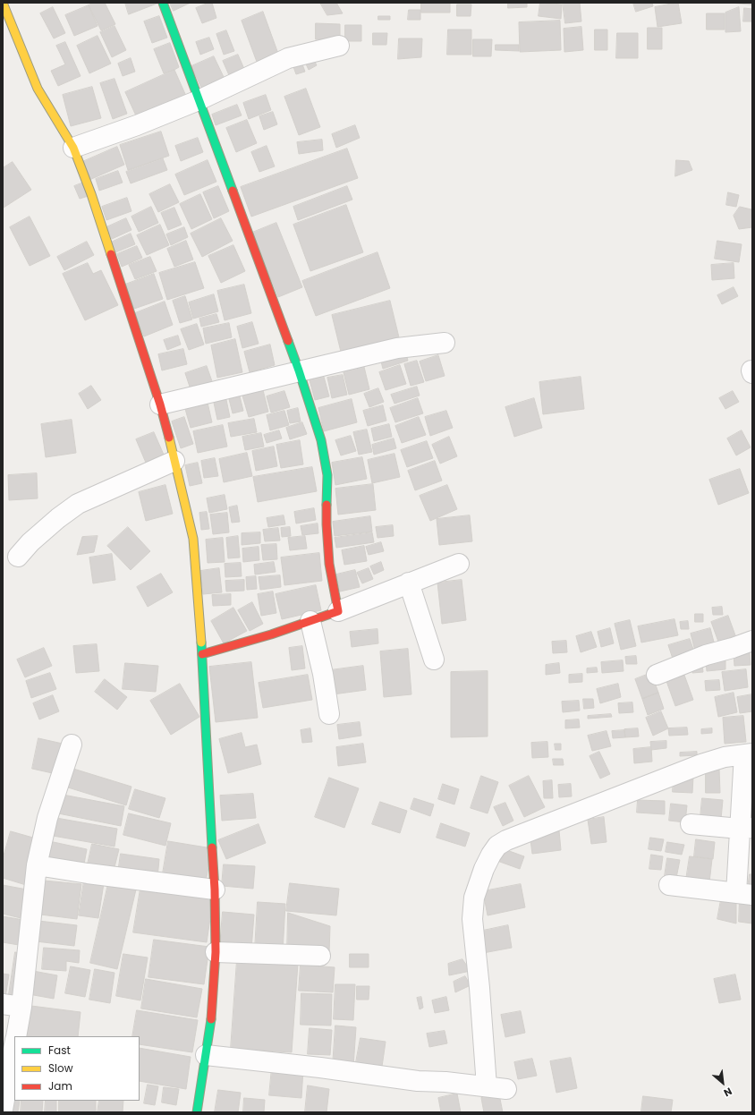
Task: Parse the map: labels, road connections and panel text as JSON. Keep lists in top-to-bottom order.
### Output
{
  "legend": ["Fast", "Slow", "Jam"],
  "north": "bottom right"
}
